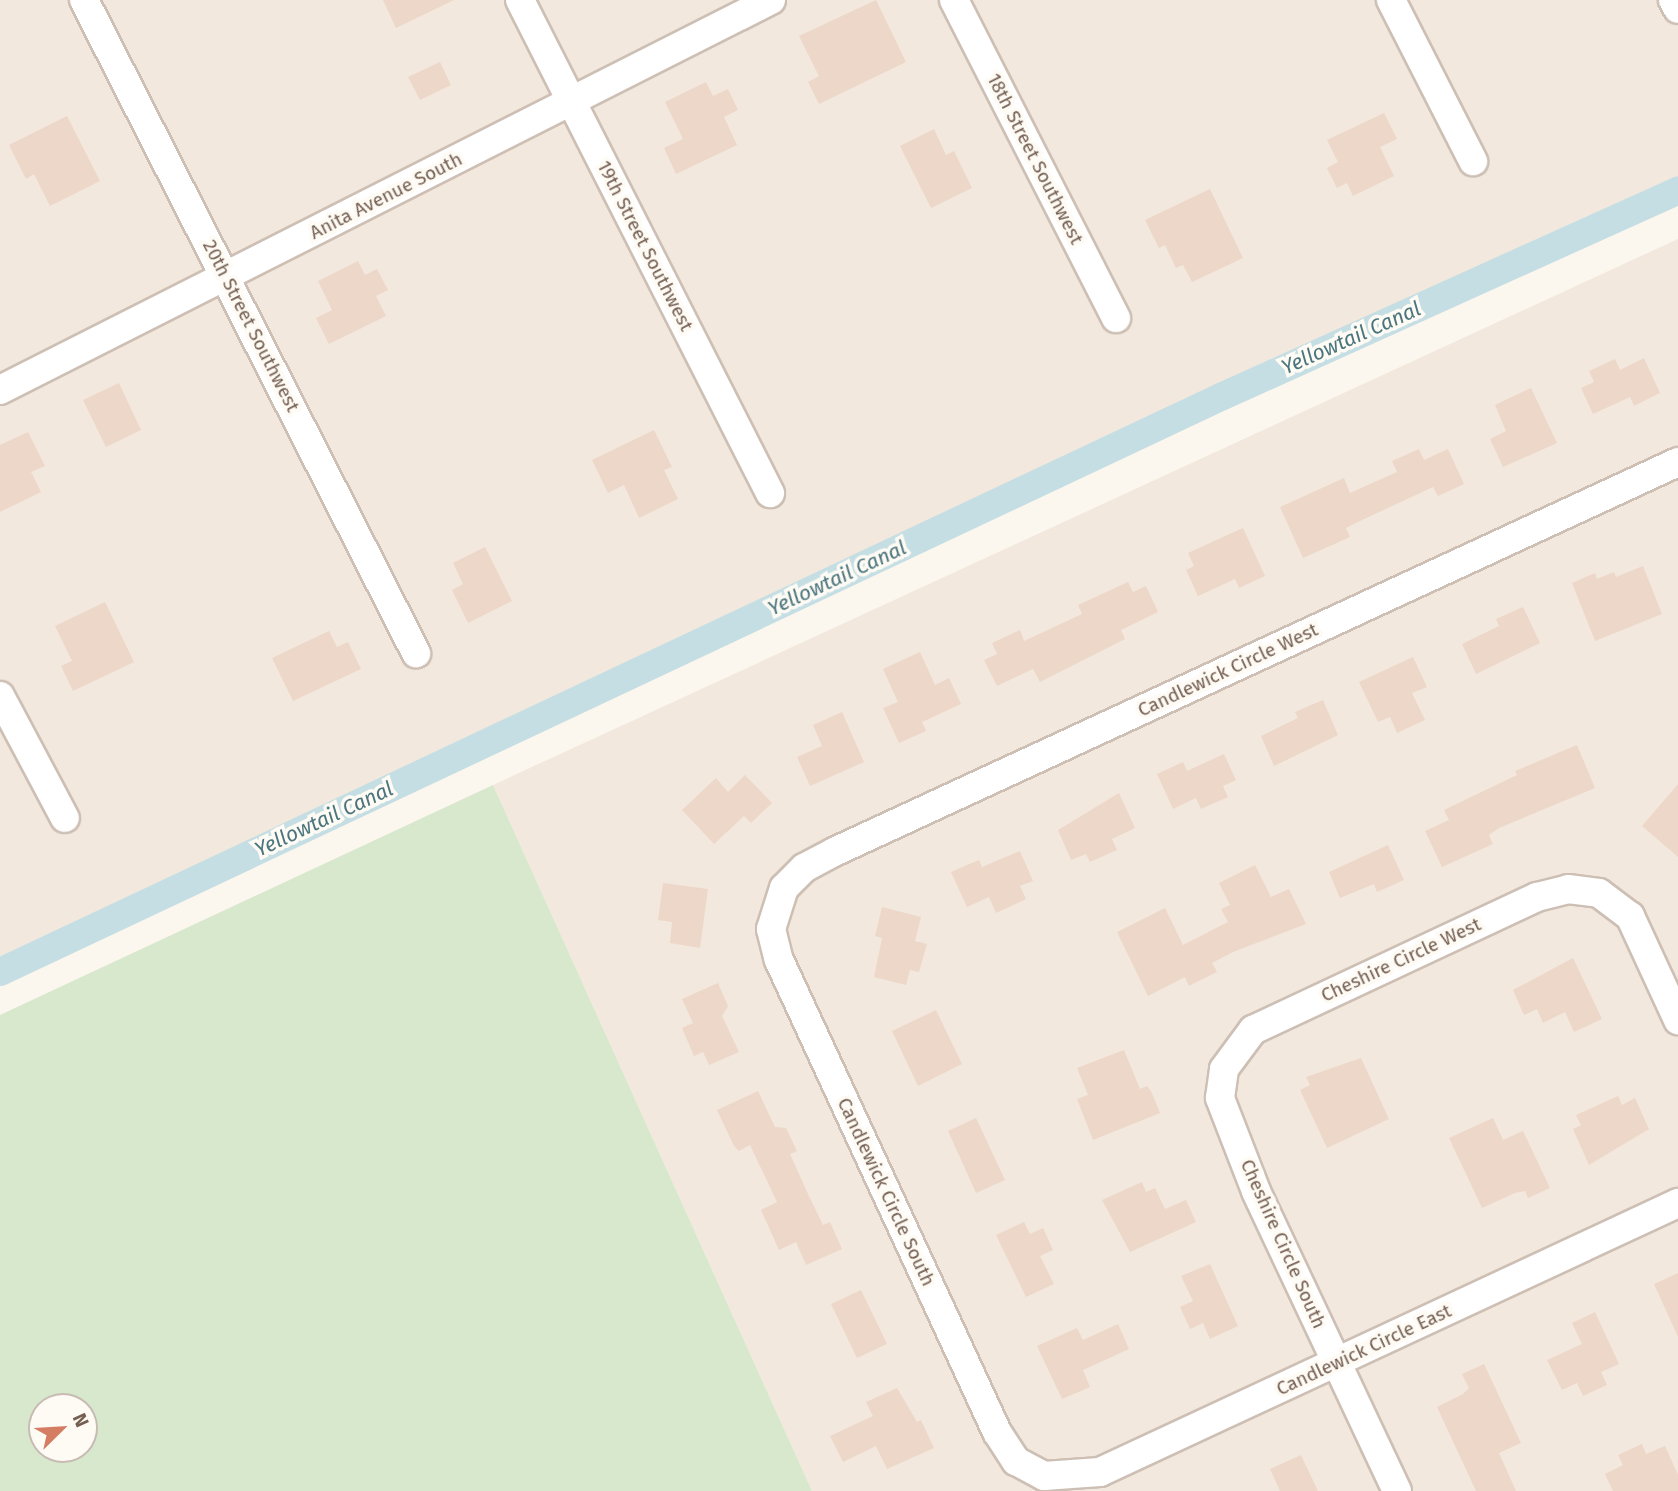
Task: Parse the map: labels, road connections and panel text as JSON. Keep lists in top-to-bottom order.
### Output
{
  "streets": {
    "street": [
      "18th Street Southwest",
      "Anita Avenue South",
      "19th Street Southwest",
      "20th Street Southwest",
      "Candlewick Circle West",
      "Cheshire Circle West",
      "Candlewick Circle South",
      "Cheshire Circle South",
      "Candlewick Circle East"
    ]
  },
  "crossings": [
    ["Anita Avenue South", "19th Street Southwest"],
    ["Anita Avenue South", "20th Street Southwest"],
    ["Candlewick Circle West", "Candlewick Circle South"],
    ["Cheshire Circle West", "Cheshire Circle South"],
    ["Candlewick Circle South", "Candlewick Circle East"],
    ["Cheshire Circle South", "Candlewick Circle East"]
  ],
  "water": ["Yellowtail Canal"],
  "north": "top right"
}
